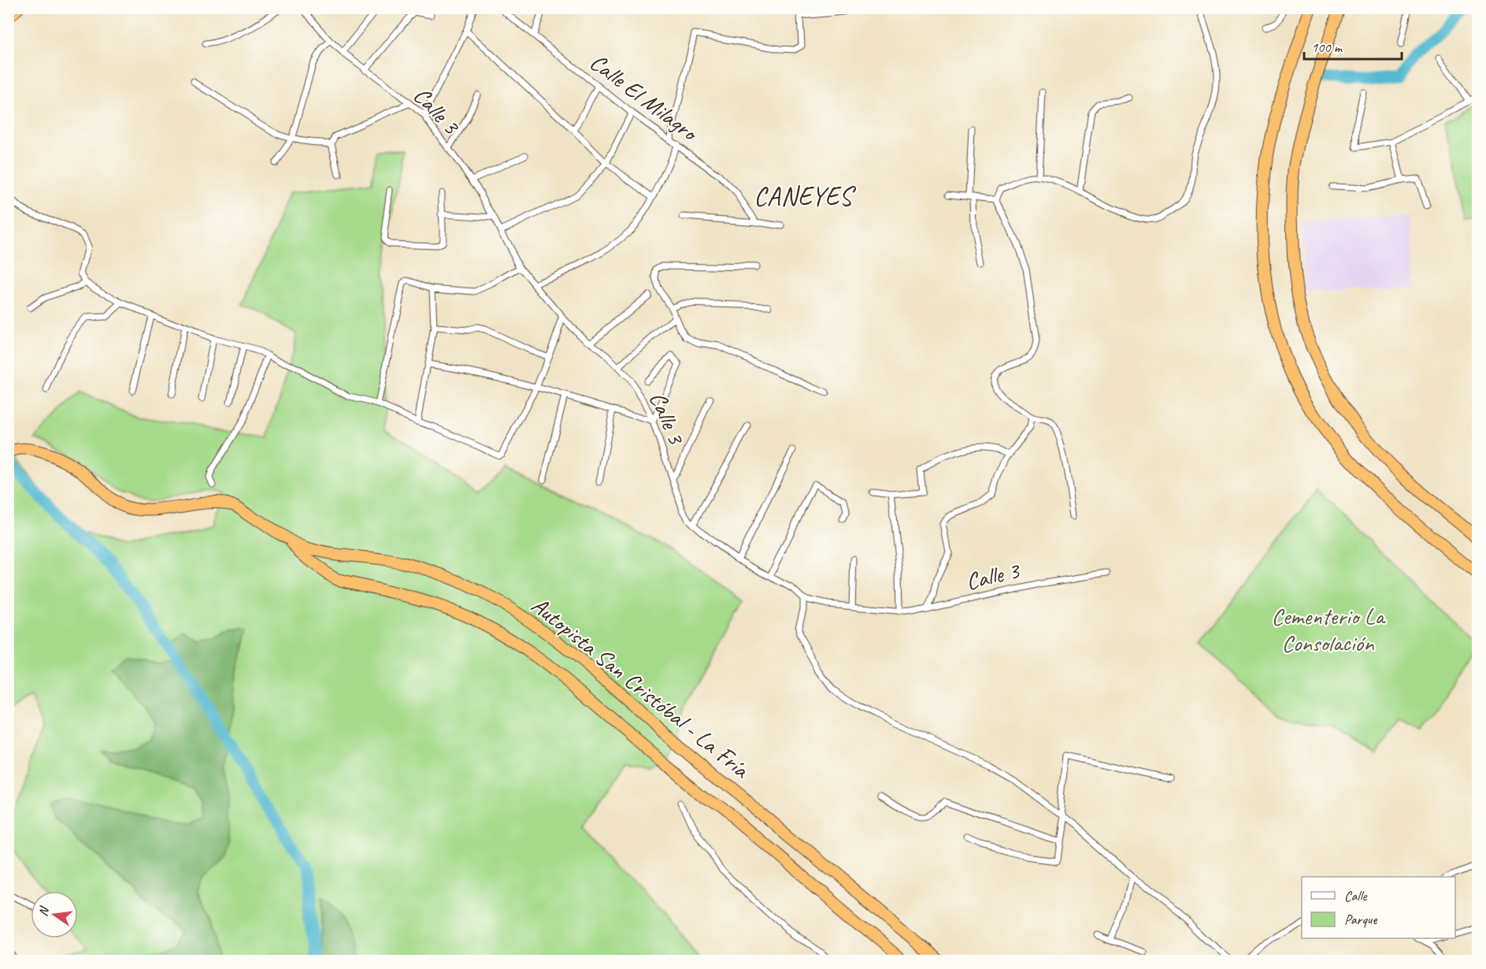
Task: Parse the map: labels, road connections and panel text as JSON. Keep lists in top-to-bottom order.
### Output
{
  "streets": {
    "highway": ["Autopista San Cristóbal - La Fría"],
    "street": ["Calle El Milagro", "Calle 3"]
  },
  "districts": ["CANEYES"],
  "parks": ["Cementerio La Consolación"],
  "legend": ["Calle", "Parque"],
  "scale_bar": "100 m",
  "north": "left"
}
